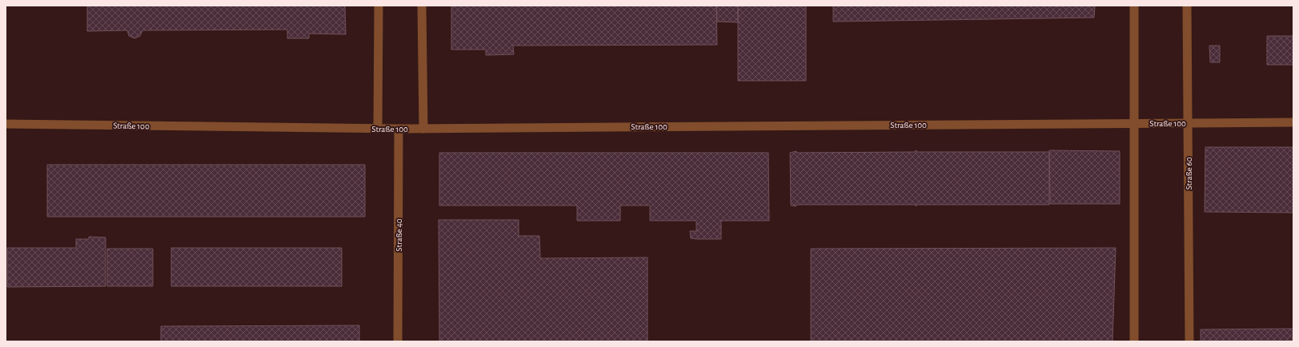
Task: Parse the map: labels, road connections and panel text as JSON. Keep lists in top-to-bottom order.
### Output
{
  "streets": {
    "street": ["Straße 100", "Straße 60", "Straße 40"]
  },
  "crossings": [
    ["Straße 100", "Straße 60"],
    ["Straße 100", "Straße 40"]
  ]
}
